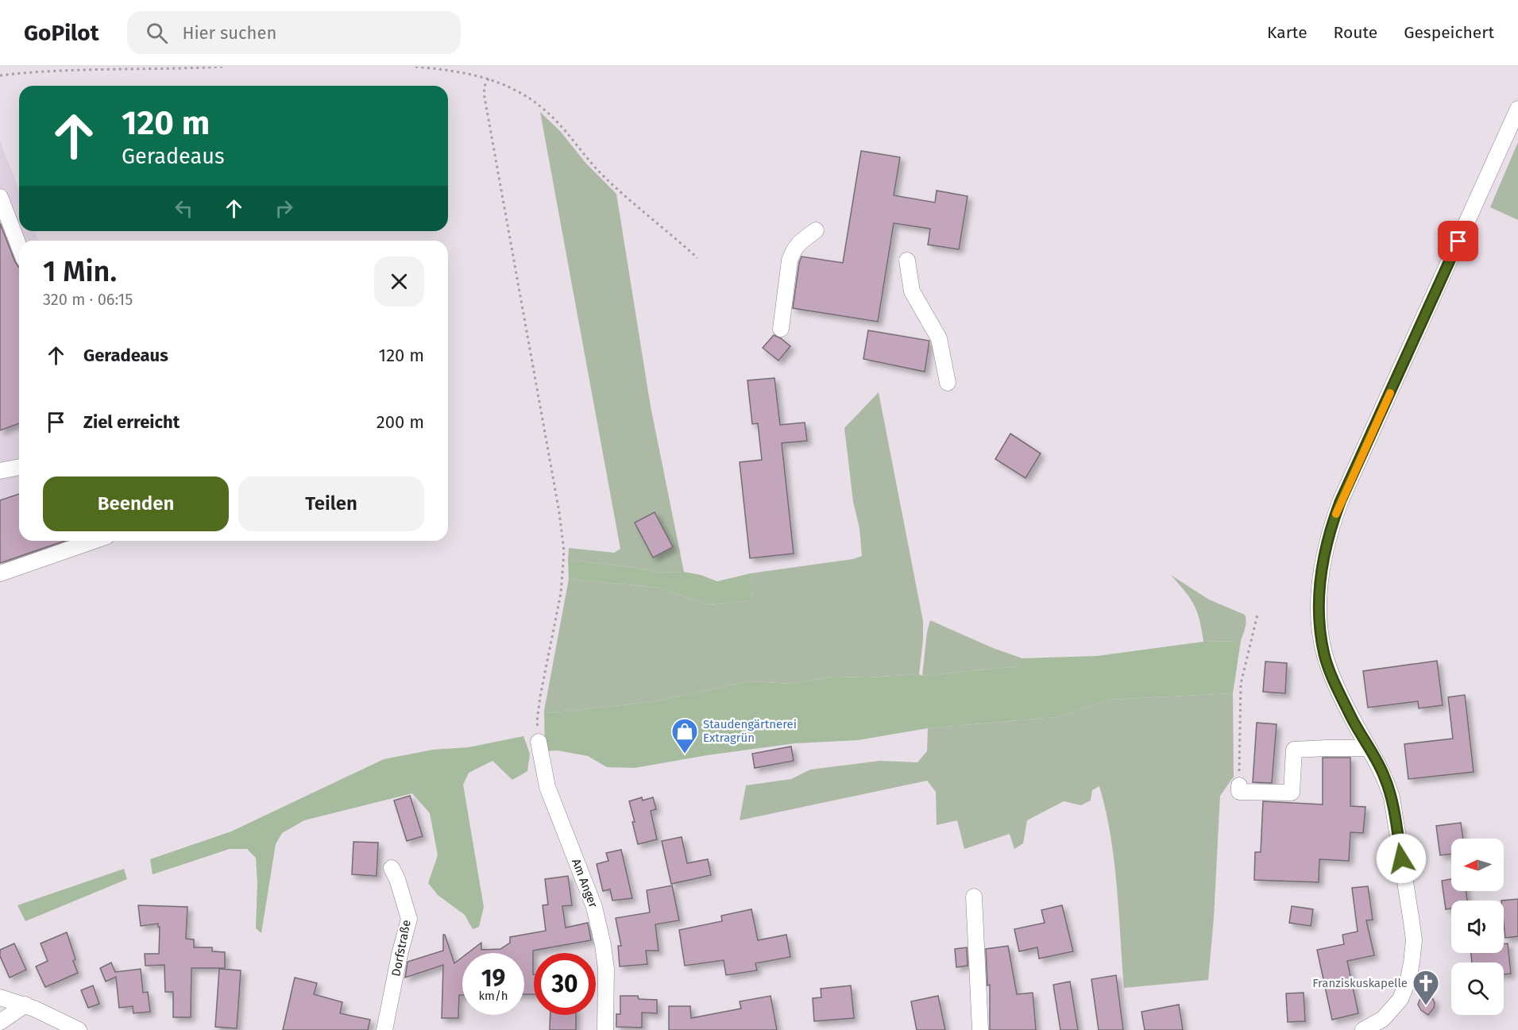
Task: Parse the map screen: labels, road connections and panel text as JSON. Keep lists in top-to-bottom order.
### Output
{
  "streets": {
    "street": ["Am Anger", "Dorfstraße"]
  },
  "places": {
    "shop": ["Staudengärtnerei Extragrün"],
    "church": ["Franziskuskapelle"]
  },
  "north": "left",
  "page": {
    "header": "GoPilot",
    "search": "Hier suchen",
    "nav": ["Karte", "Route", "Gespeichert"],
    "turn": ["120 m", "Geradeaus"],
    "heading": ["1 Min.", "320 m · 06:15"],
    "list": [
      {
        "name": "Geradeaus",
        "value": "120 m"
      },
      {
        "name": "Ziel erreicht",
        "value": "200 m"
      }
    ],
    "buttons": ["Beenden", "Teilen"],
    "speed": "19 km/h",
    "limit": "30"
  }
}
